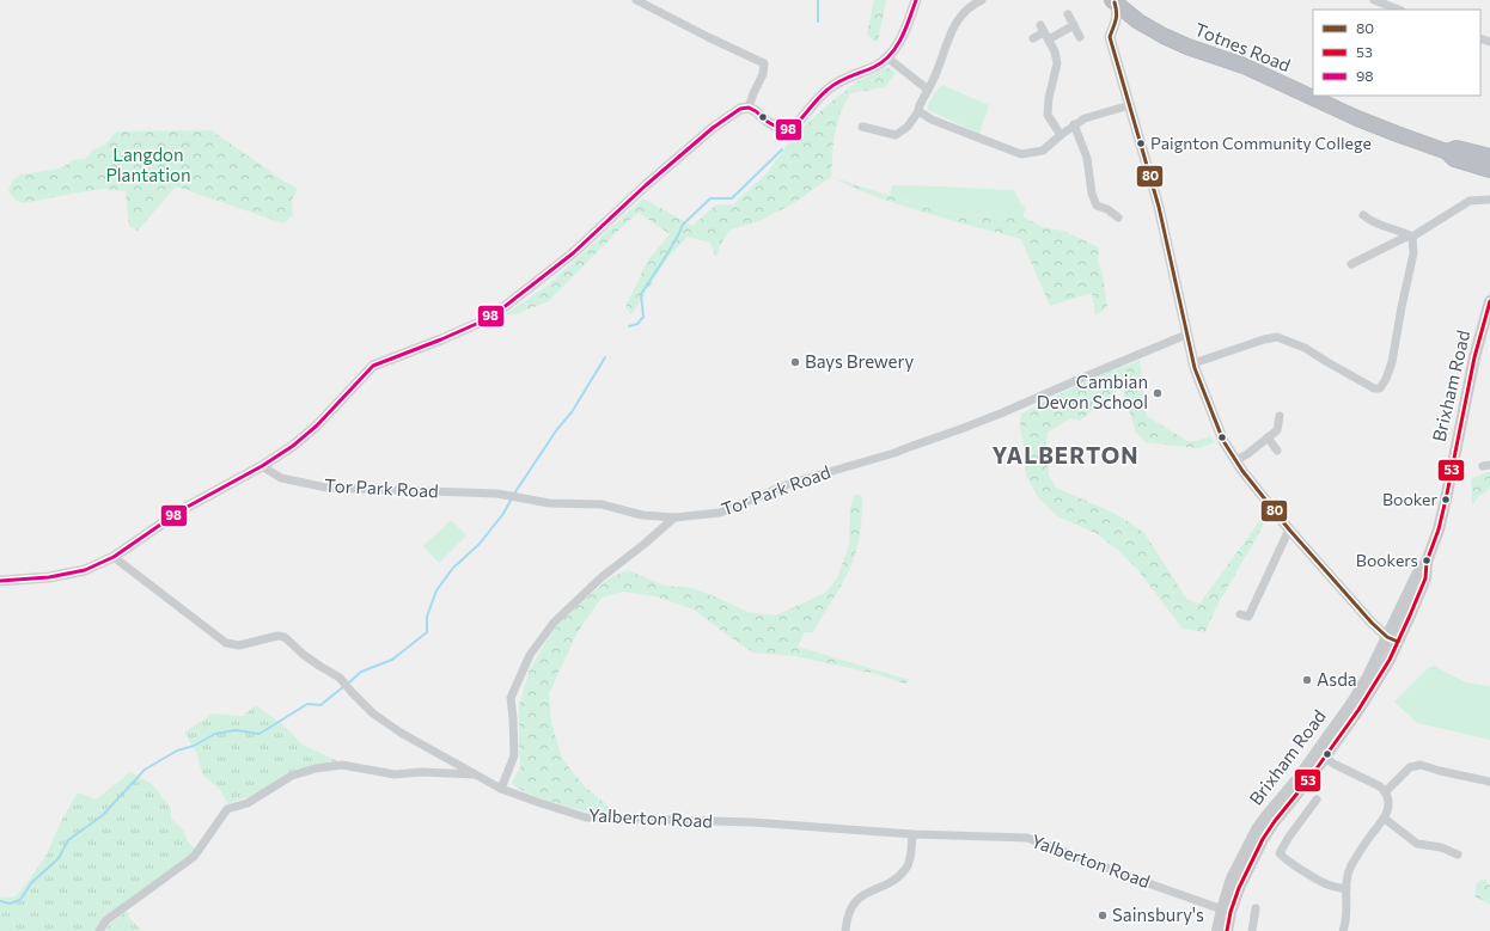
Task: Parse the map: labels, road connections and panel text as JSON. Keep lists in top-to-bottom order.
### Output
{
  "streets": {
    "highway": ["Totnes Road"],
    "main road": ["Brixham Road"],
    "street": ["Tor Park Road", "Yalberton Road"]
  },
  "crossings": [
    ["Brixham Road", "Yalberton Road"]
  ],
  "districts": ["YALBERTON"],
  "parks": ["Langdon Plantation"],
  "places": [
    "Paignton Community College",
    "Bays Brewery",
    "Cambian Devon School",
    "Booker",
    "Bookers",
    "Asda",
    "Sainsbury's"
  ],
  "lines": ["transit line 98", "transit line 80", "transit line 53"],
  "legend": ["80", "53", "98"]
}
